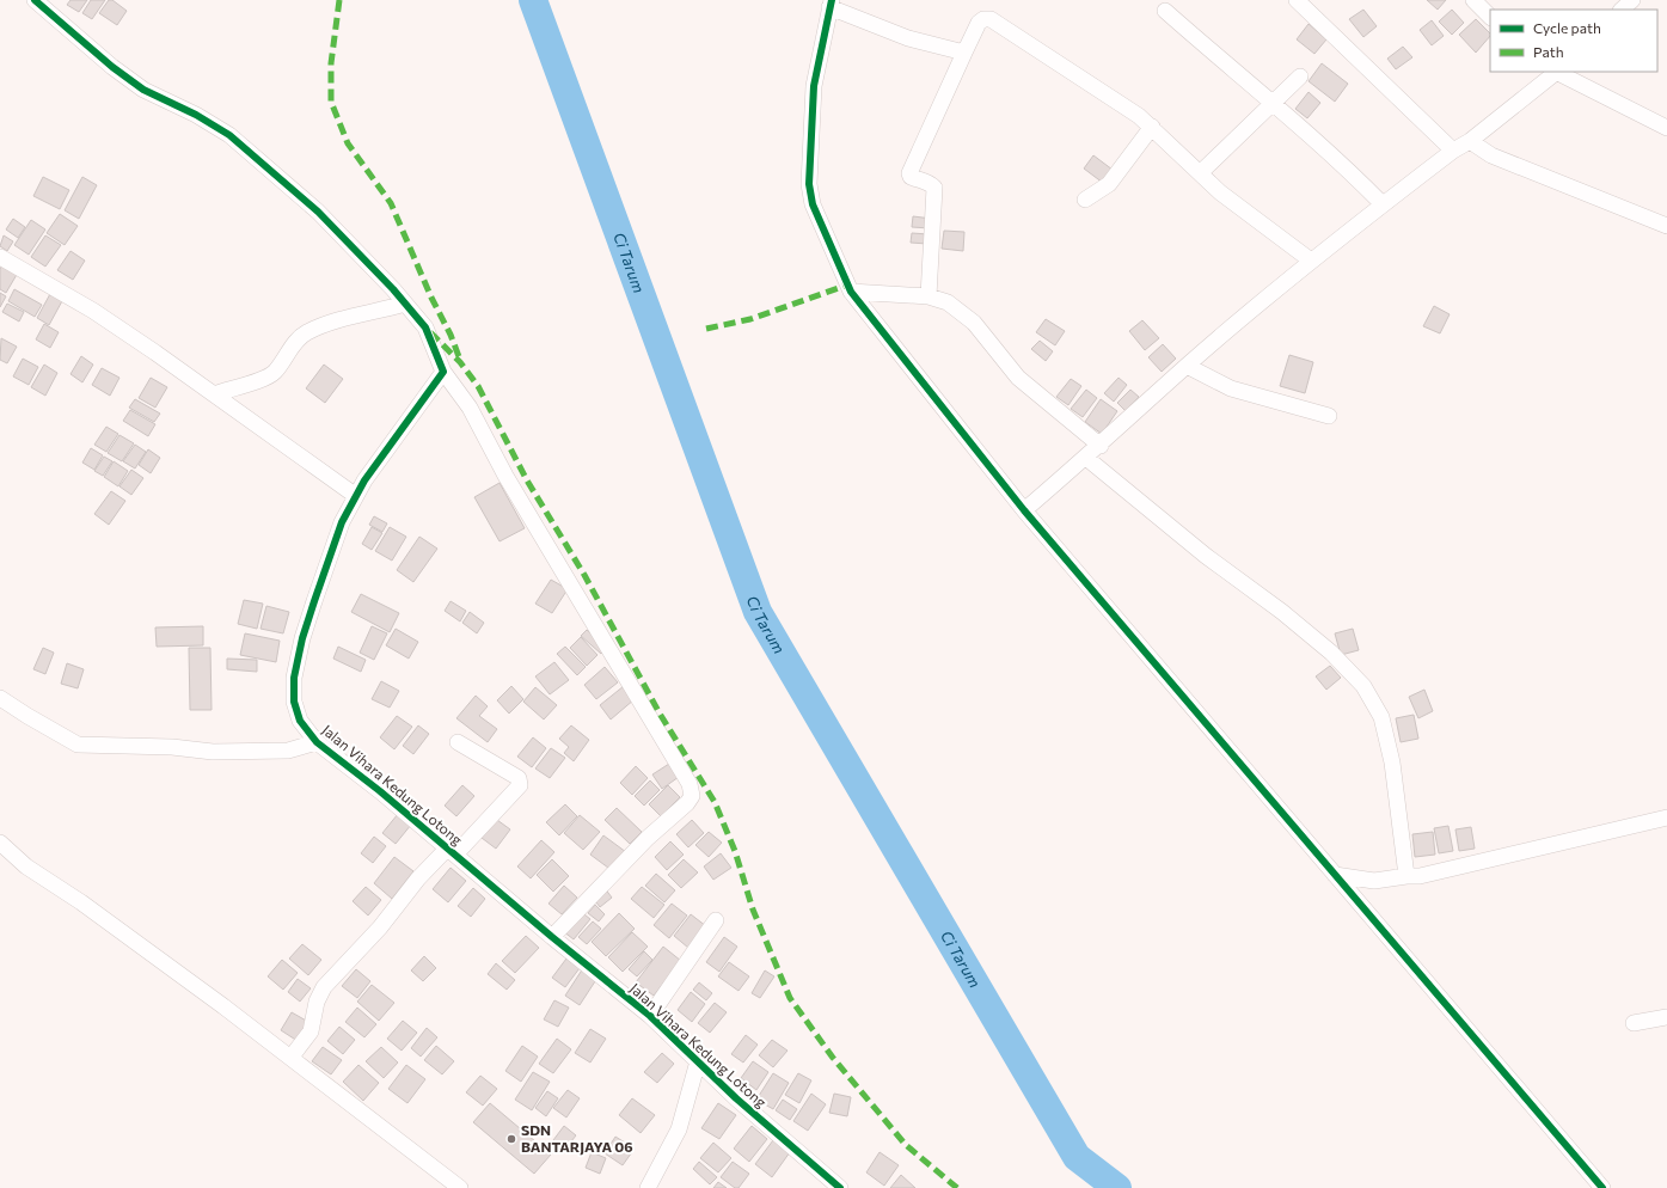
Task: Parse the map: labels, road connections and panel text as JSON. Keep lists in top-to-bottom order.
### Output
{
  "streets": {
    "street": ["Jalan Vihara Kedung Lotong"]
  },
  "water": ["Ci Tarum"],
  "places": ["SDN BANTARJAYA 06"],
  "legend": ["Cycle path", "Path"]
}
